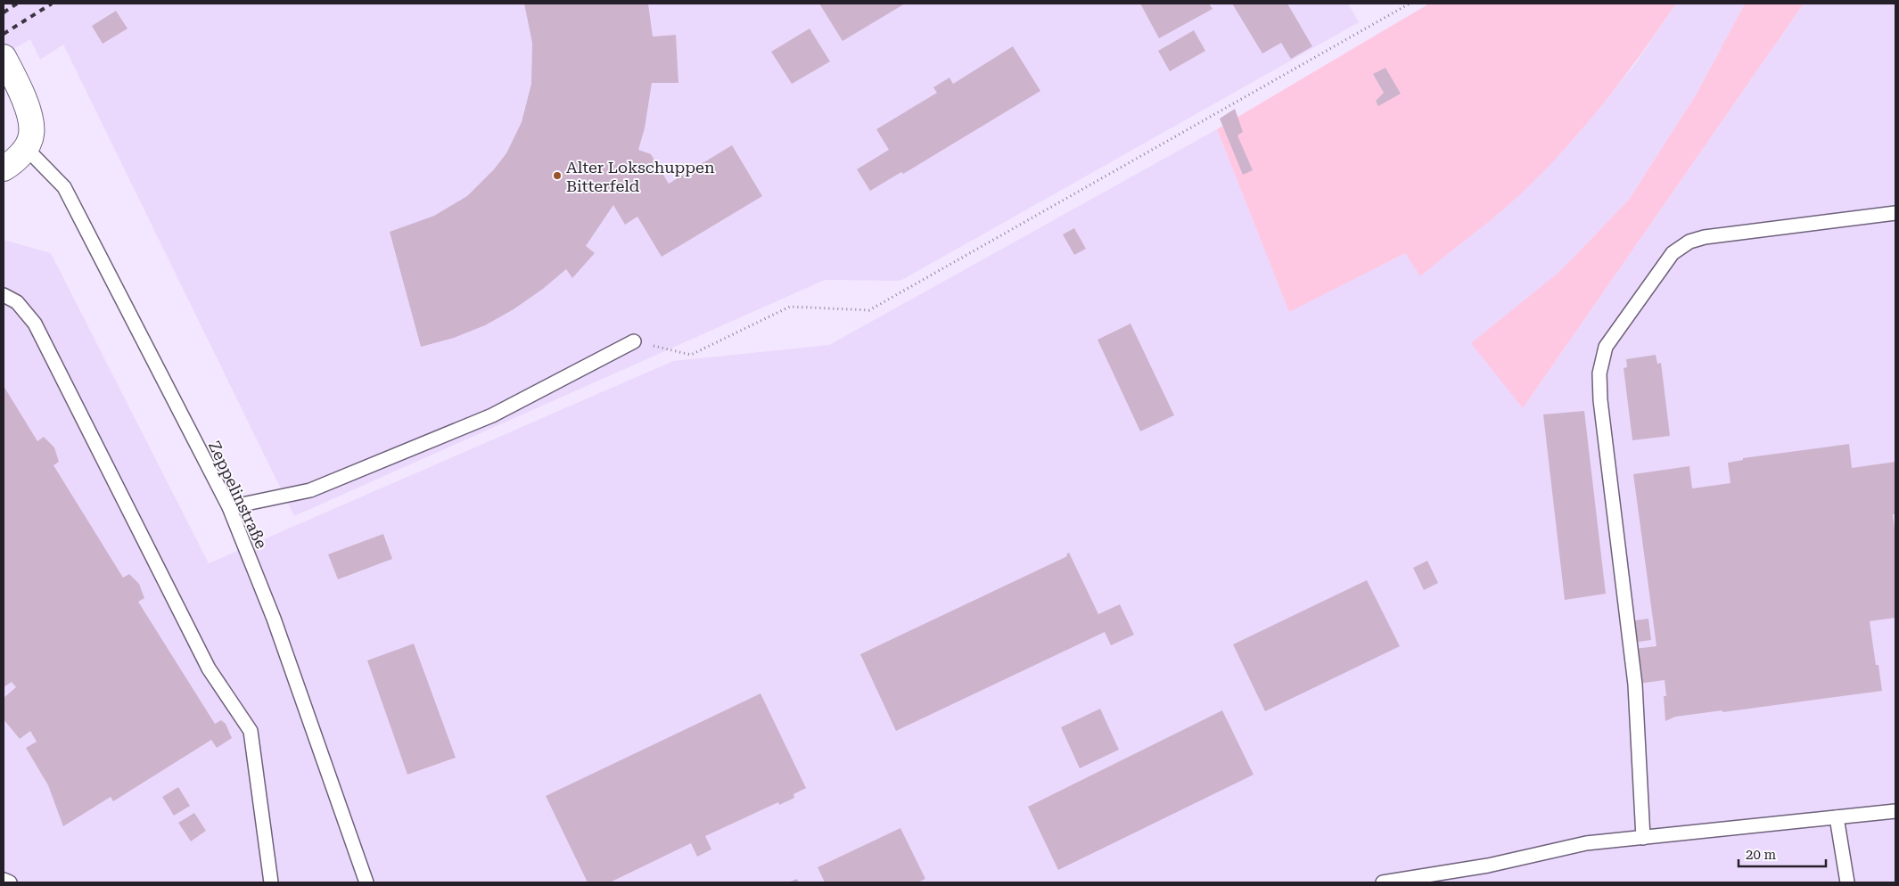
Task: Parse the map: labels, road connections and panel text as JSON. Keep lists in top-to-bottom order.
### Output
{
  "streets": {
    "lane": ["Zeppelinstraße"]
  },
  "places": ["Alter Lokschuppen Bitterfeld"],
  "scale_bar": "20 m"
}
